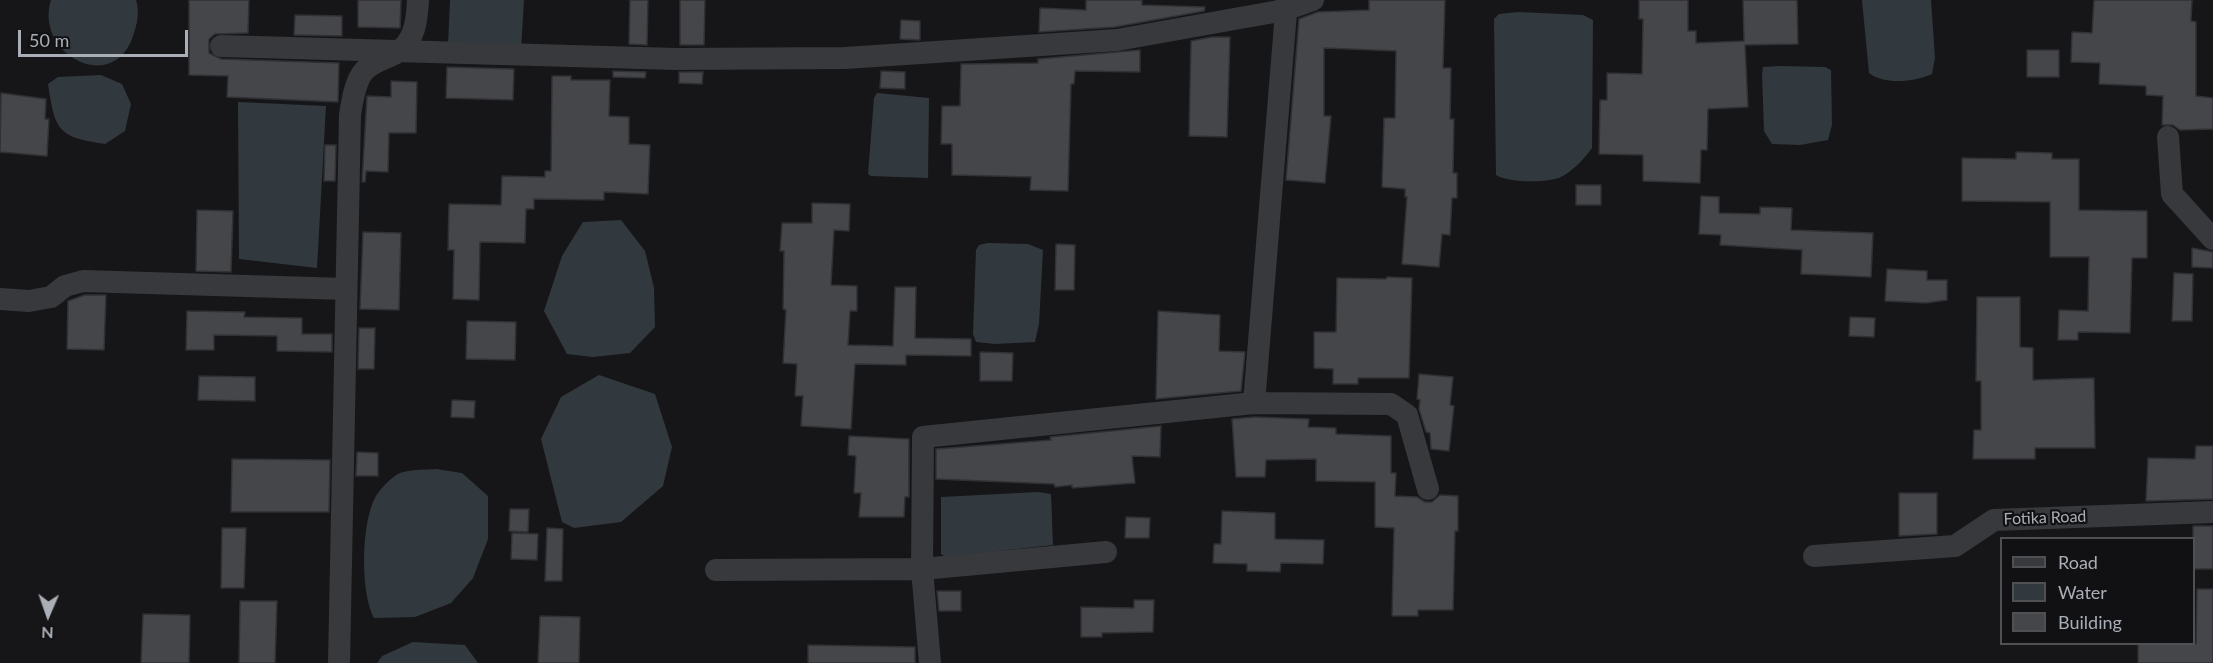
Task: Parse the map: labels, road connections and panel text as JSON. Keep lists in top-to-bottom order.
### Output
{
  "streets": {
    "street": ["Fotika Road"]
  },
  "legend": ["Road", "Water", "Building"],
  "scale_bar": "50 m",
  "north": "bottom"
}
